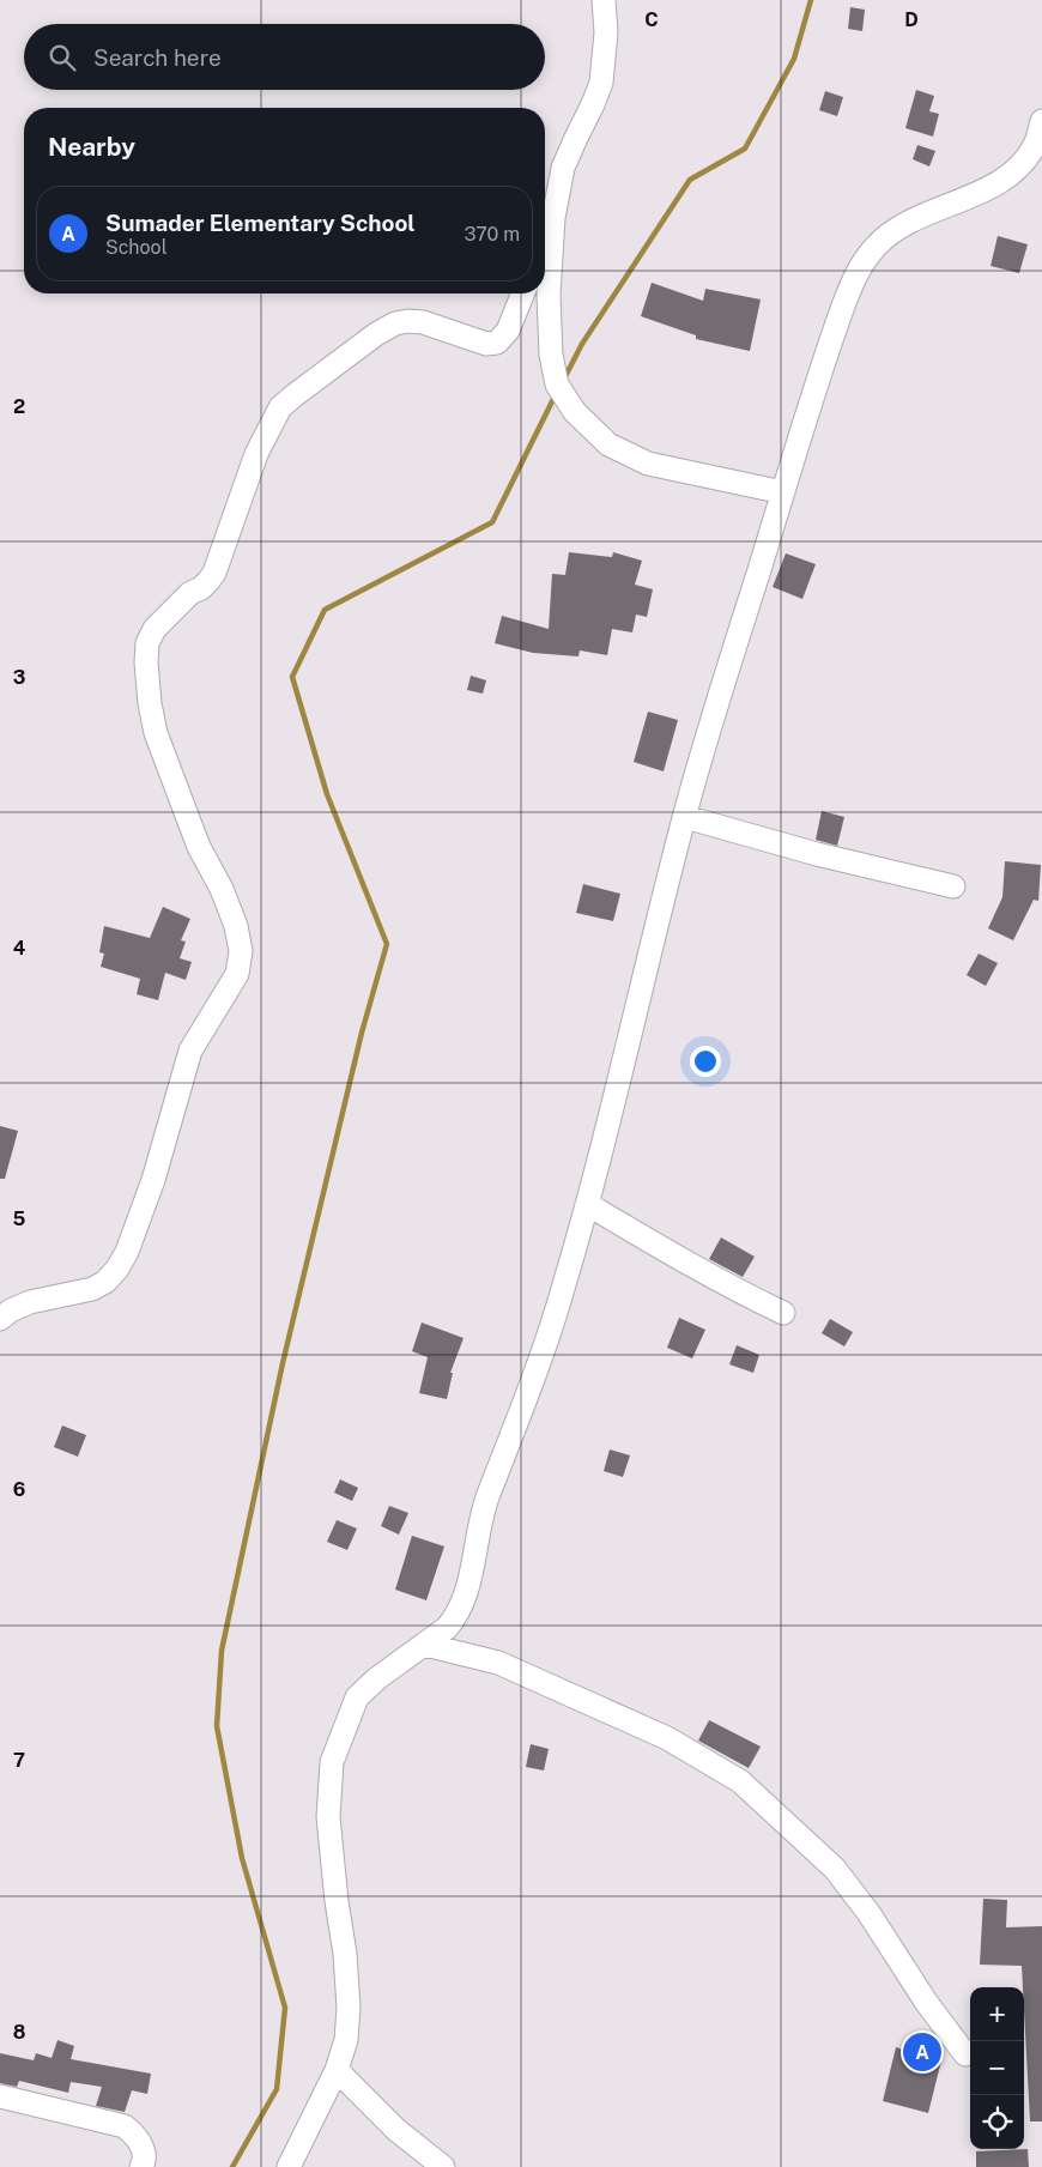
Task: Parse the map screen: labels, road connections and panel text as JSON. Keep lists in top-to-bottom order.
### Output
{
  "page": {
    "search": "Search here",
    "heading": "Nearby",
    "list": [
      {
        "mark": "A",
        "name": "Sumader Elementary School",
        "note": "School",
        "value": "370 m"
      }
    ],
    "map_buttons": ["+", "−"],
    "pins": "A"
  },
  "grid": {
    "columns": ["C", "D"],
    "rows": [
      "2",
      "3",
      "4",
      "5",
      "6",
      "7",
      "8"
    ]
  }
}
